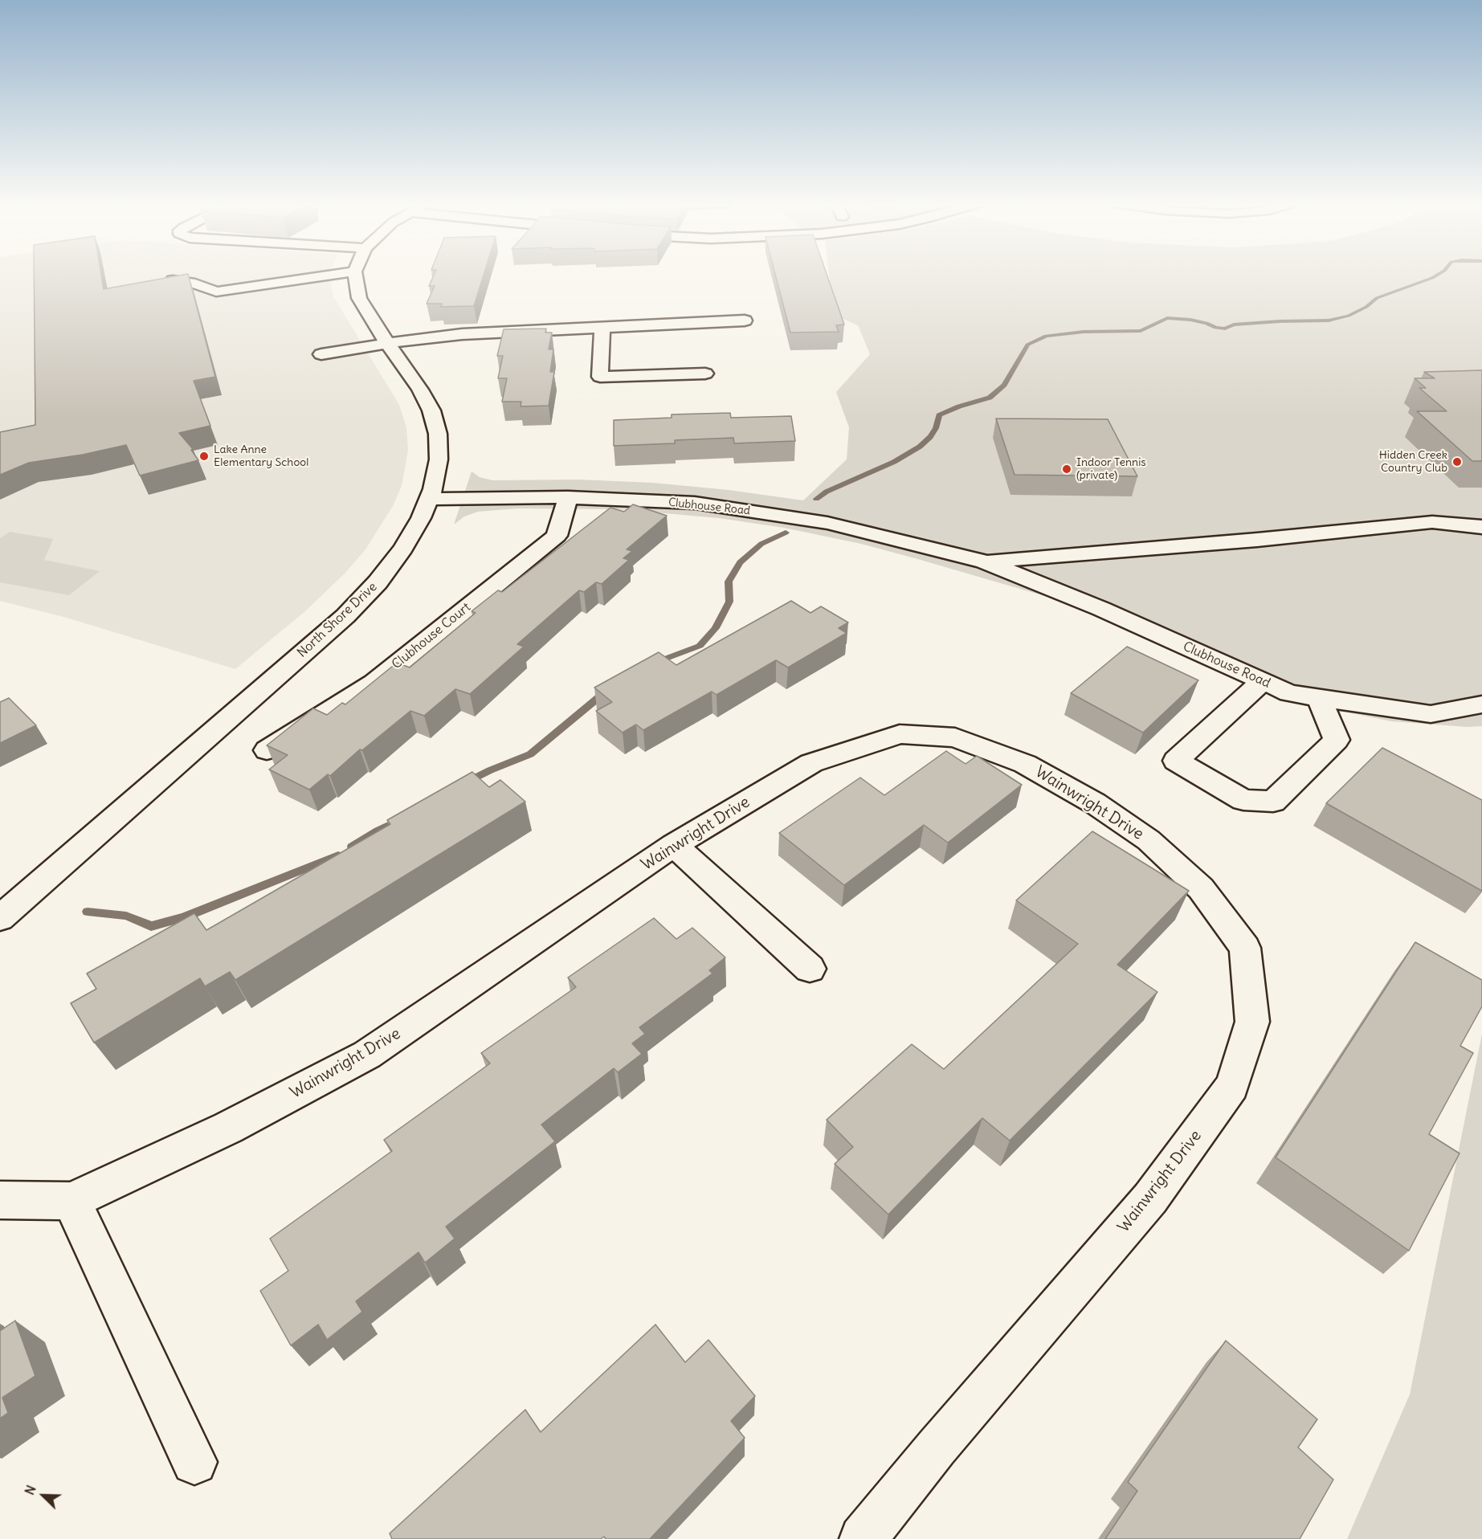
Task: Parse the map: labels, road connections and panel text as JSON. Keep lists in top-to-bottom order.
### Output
{
  "streets": {
    "street": [
      "Clubhouse Road",
      "North Shore Drive",
      "Clubhouse Court",
      "Wainwright Drive"
    ]
  },
  "crossings": [
    ["Clubhouse Road", "North Shore Drive"],
    ["Clubhouse Road", "Clubhouse Court"]
  ],
  "places": ["Lake Anne Elementary School", "Hidden Creek Country Club", "Indoor Tennis (private)"],
  "north": "top left"
}
